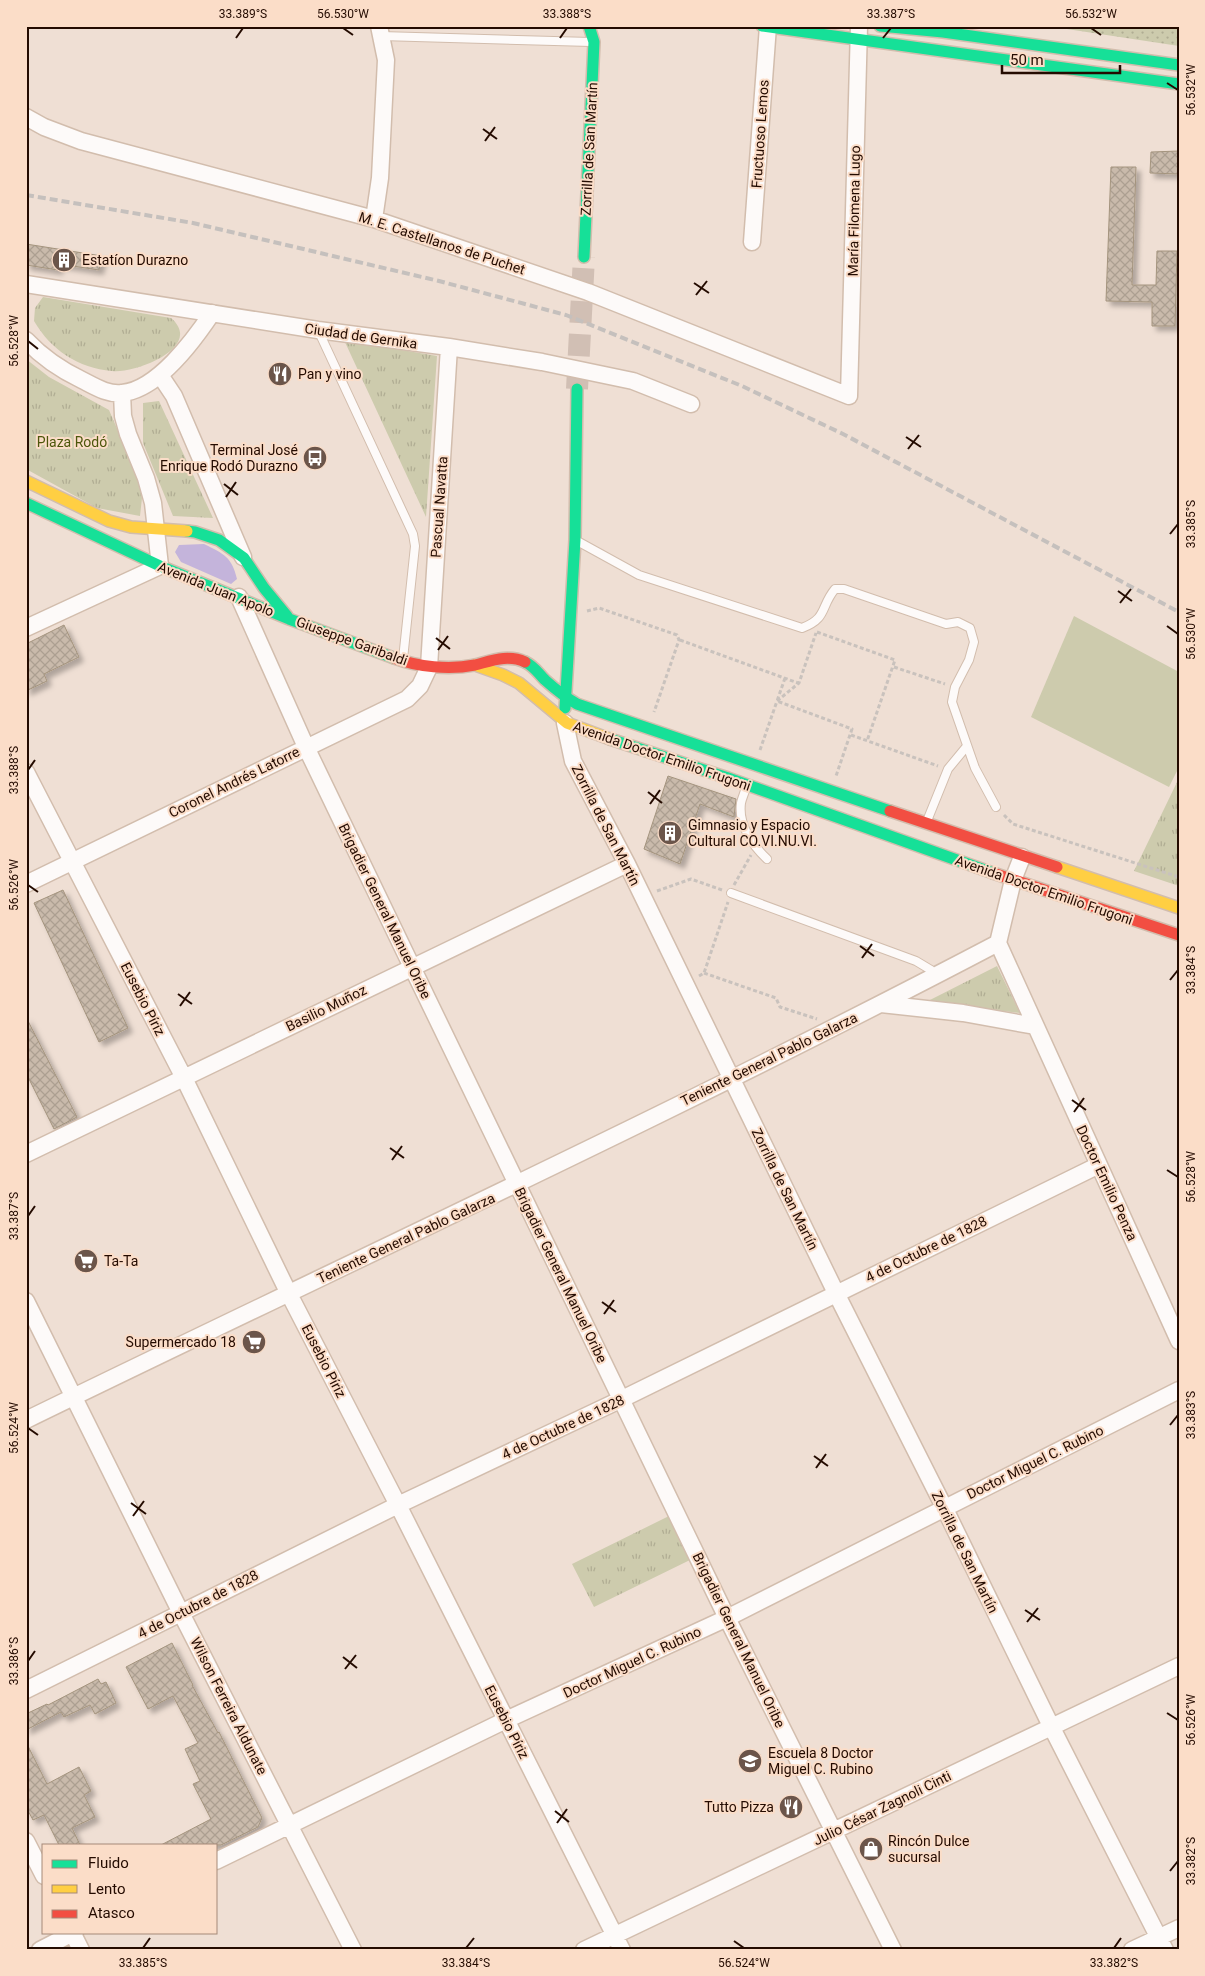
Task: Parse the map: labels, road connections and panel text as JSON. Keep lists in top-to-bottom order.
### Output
{
  "streets": {
    "street": [
      "Fructuoso Lemos",
      "Zorrilla de San Martín",
      "María Filomena Lugo",
      "M. E. Castellanos de Puchet",
      "Ciudad de Gernika",
      "Pascual Navatta",
      "Avenida Juan Apolo",
      "Giuseppe Garibaldi",
      "Avenida Doctor Emilio Frugoni",
      "Coronel Andrés Latorre",
      "Brigadier General Manuel Oribe",
      "Eusebio Píriz",
      "Basilio Muñoz",
      "Teniente General Pablo Galarza",
      "Doctor Emilio Penza",
      "4 de Octubre de 1828",
      "Doctor Miguel C. Rubino",
      "Wilson Ferreira Aldunate",
      "Julio César Zagnoli Cinti"
    ]
  },
  "crossings": [
    ["Zorrilla de San Martín", "Avenida Doctor Emilio Frugoni"],
    ["Zorrilla de San Martín", "Basilio Muñoz"],
    ["Zorrilla de San Martín", "Teniente General Pablo Galarza"],
    ["Zorrilla de San Martín", "4 de Octubre de 1828"],
    ["Zorrilla de San Martín", "Doctor Miguel C. Rubino"],
    ["Zorrilla de San Martín", "Julio César Zagnoli Cinti"],
    ["María Filomena Lugo", "M. E. Castellanos de Puchet"],
    ["Ciudad de Gernika", "Pascual Navatta"],
    ["Pascual Navatta", "Giuseppe Garibaldi"],
    ["Pascual Navatta", "Coronel Andrés Latorre"],
    ["Avenida Juan Apolo", "Giuseppe Garibaldi"],
    ["Avenida Juan Apolo", "Brigadier General Manuel Oribe"],
    ["Giuseppe Garibaldi", "Avenida Doctor Emilio Frugoni"],
    ["Giuseppe Garibaldi", "Coronel Andrés Latorre"],
    ["Coronel Andrés Latorre", "Brigadier General Manuel Oribe"],
    ["Coronel Andrés Latorre", "Eusebio Píriz"],
    ["Brigadier General Manuel Oribe", "Basilio Muñoz"],
    ["Brigadier General Manuel Oribe", "Teniente General Pablo Galarza"],
    ["Brigadier General Manuel Oribe", "4 de Octubre de 1828"],
    ["Brigadier General Manuel Oribe", "Doctor Miguel C. Rubino"],
    ["Brigadier General Manuel Oribe", "Julio César Zagnoli Cinti"],
    ["Eusebio Píriz", "Basilio Muñoz"],
    ["Eusebio Píriz", "Teniente General Pablo Galarza"],
    ["Eusebio Píriz", "4 de Octubre de 1828"],
    ["Eusebio Píriz", "Doctor Miguel C. Rubino"],
    ["Eusebio Píriz", "Julio César Zagnoli Cinti"],
    ["Teniente General Pablo Galarza", "Doctor Emilio Penza"],
    ["Teniente General Pablo Galarza", "Wilson Ferreira Aldunate"],
    ["Doctor Emilio Penza", "4 de Octubre de 1828"],
    ["4 de Octubre de 1828", "Wilson Ferreira Aldunate"],
    ["Doctor Miguel C. Rubino", "Wilson Ferreira Aldunate"]
  ],
  "parks": ["Plaza Rodó"],
  "places": {
    "building": ["Estatíon Durazno", "Gimnasio y Espacio Cultural CO.VI.NU.VI."],
    "restaurant": ["Pan y vino", "Tutto Pizza"],
    "bus stop": ["Terminal José Enrique Rodó Durazno"],
    "supermarket": ["Ta-Ta", "Supermercado 18"],
    "school or university": ["Escuela 8 Doctor Miguel C. Rubino"],
    "shop": ["Rincón Dulce sucursal"]
  },
  "legend": ["Fluido", "Lento", "Atasco"],
  "scale_bar": "50 m",
  "coordinates": [
    "33.389°S",
    "56.530°W",
    "33.388°S",
    "33.387°S",
    "56.532°W",
    "56.528°W",
    "33.385°S",
    "56.526°W",
    "33.384°S",
    "33.383°S",
    "56.524°W",
    "33.386°S",
    "33.382°S"
  ]
}
